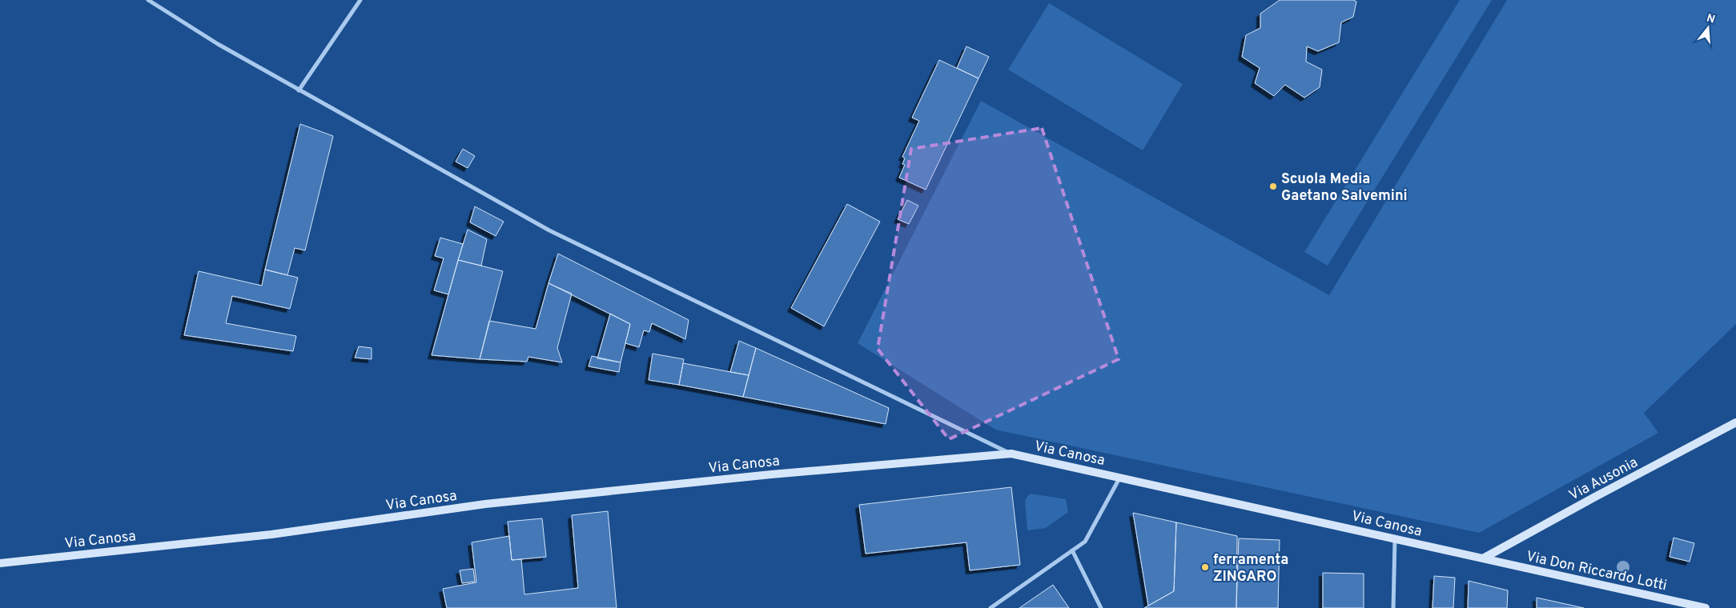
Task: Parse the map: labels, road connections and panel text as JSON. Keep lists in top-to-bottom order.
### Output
{
  "streets": {
    "main road": ["Via Canosa", "Via Ausonia", "Via Don Riccardo Lotti"]
  },
  "crossings": [
    ["Via Canosa", "Via Ausonia"],
    ["Via Canosa", "Via Don Riccardo Lotti"],
    ["Via Ausonia", "Via Don Riccardo Lotti"]
  ],
  "places": ["Scuola Media Gaetano Salvemini", "ferramenta ZINGARO"],
  "north": "top"
}
